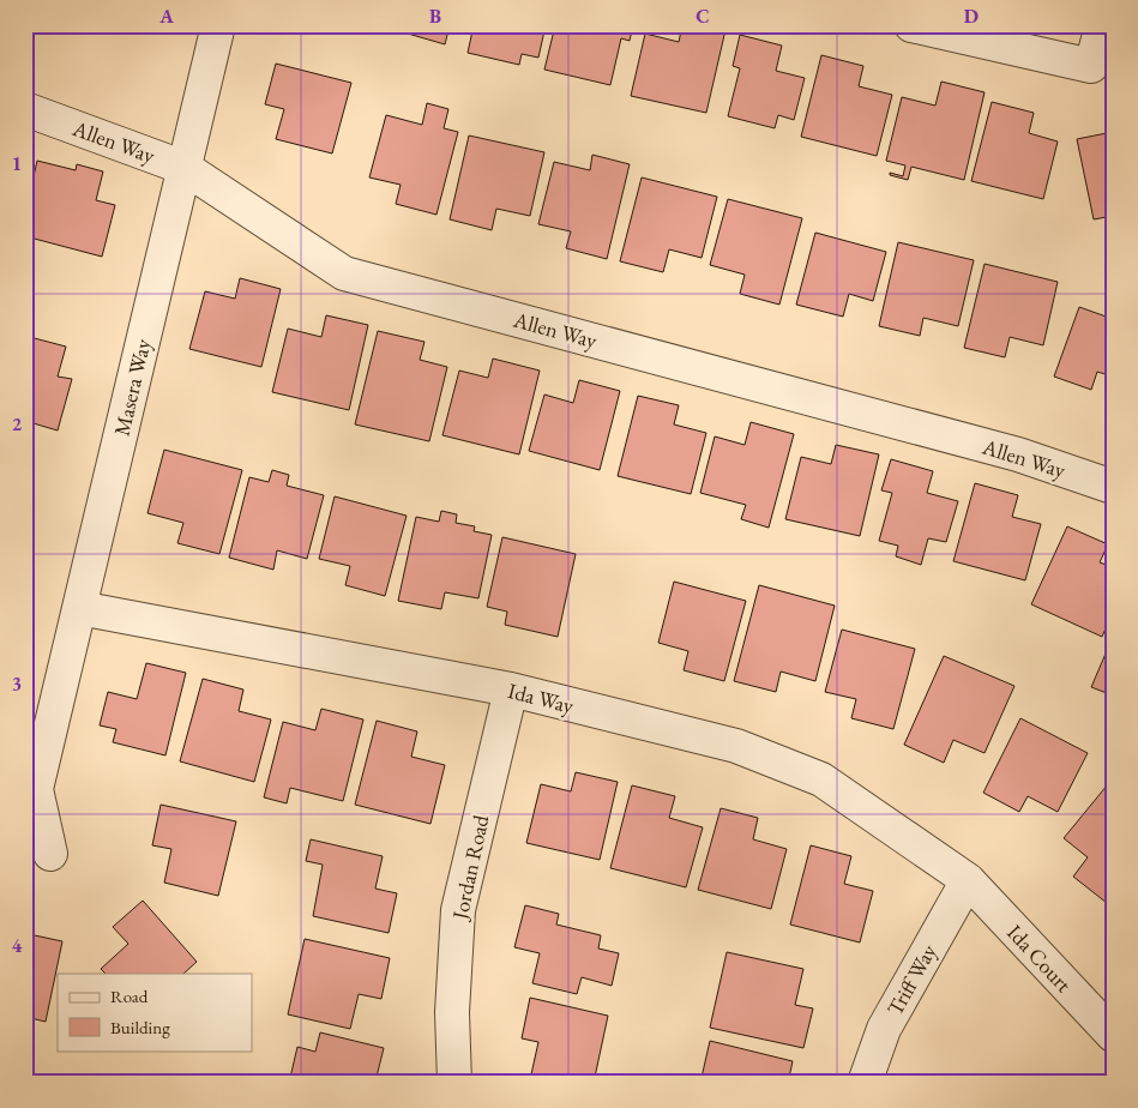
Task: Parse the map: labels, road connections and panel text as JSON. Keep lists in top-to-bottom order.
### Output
{
  "streets": {
    "street": [
      "Allen Way",
      "Masera Way",
      "Ida Way",
      "Jordan Road",
      "Ida Court",
      "Triff Way"
    ]
  },
  "crossings": [
    ["Allen Way", "Masera Way"],
    ["Masera Way", "Ida Way"],
    ["Ida Way", "Jordan Road"],
    ["Ida Way", "Ida Court"],
    ["Ida Way", "Triff Way"],
    ["Ida Court", "Triff Way"]
  ],
  "legend": ["Road", "Building"],
  "grid": {
    "columns": [
      "A",
      "B",
      "C",
      "D"
    ],
    "rows": [
      "1",
      "2",
      "3",
      "4"
    ]
  }
}
